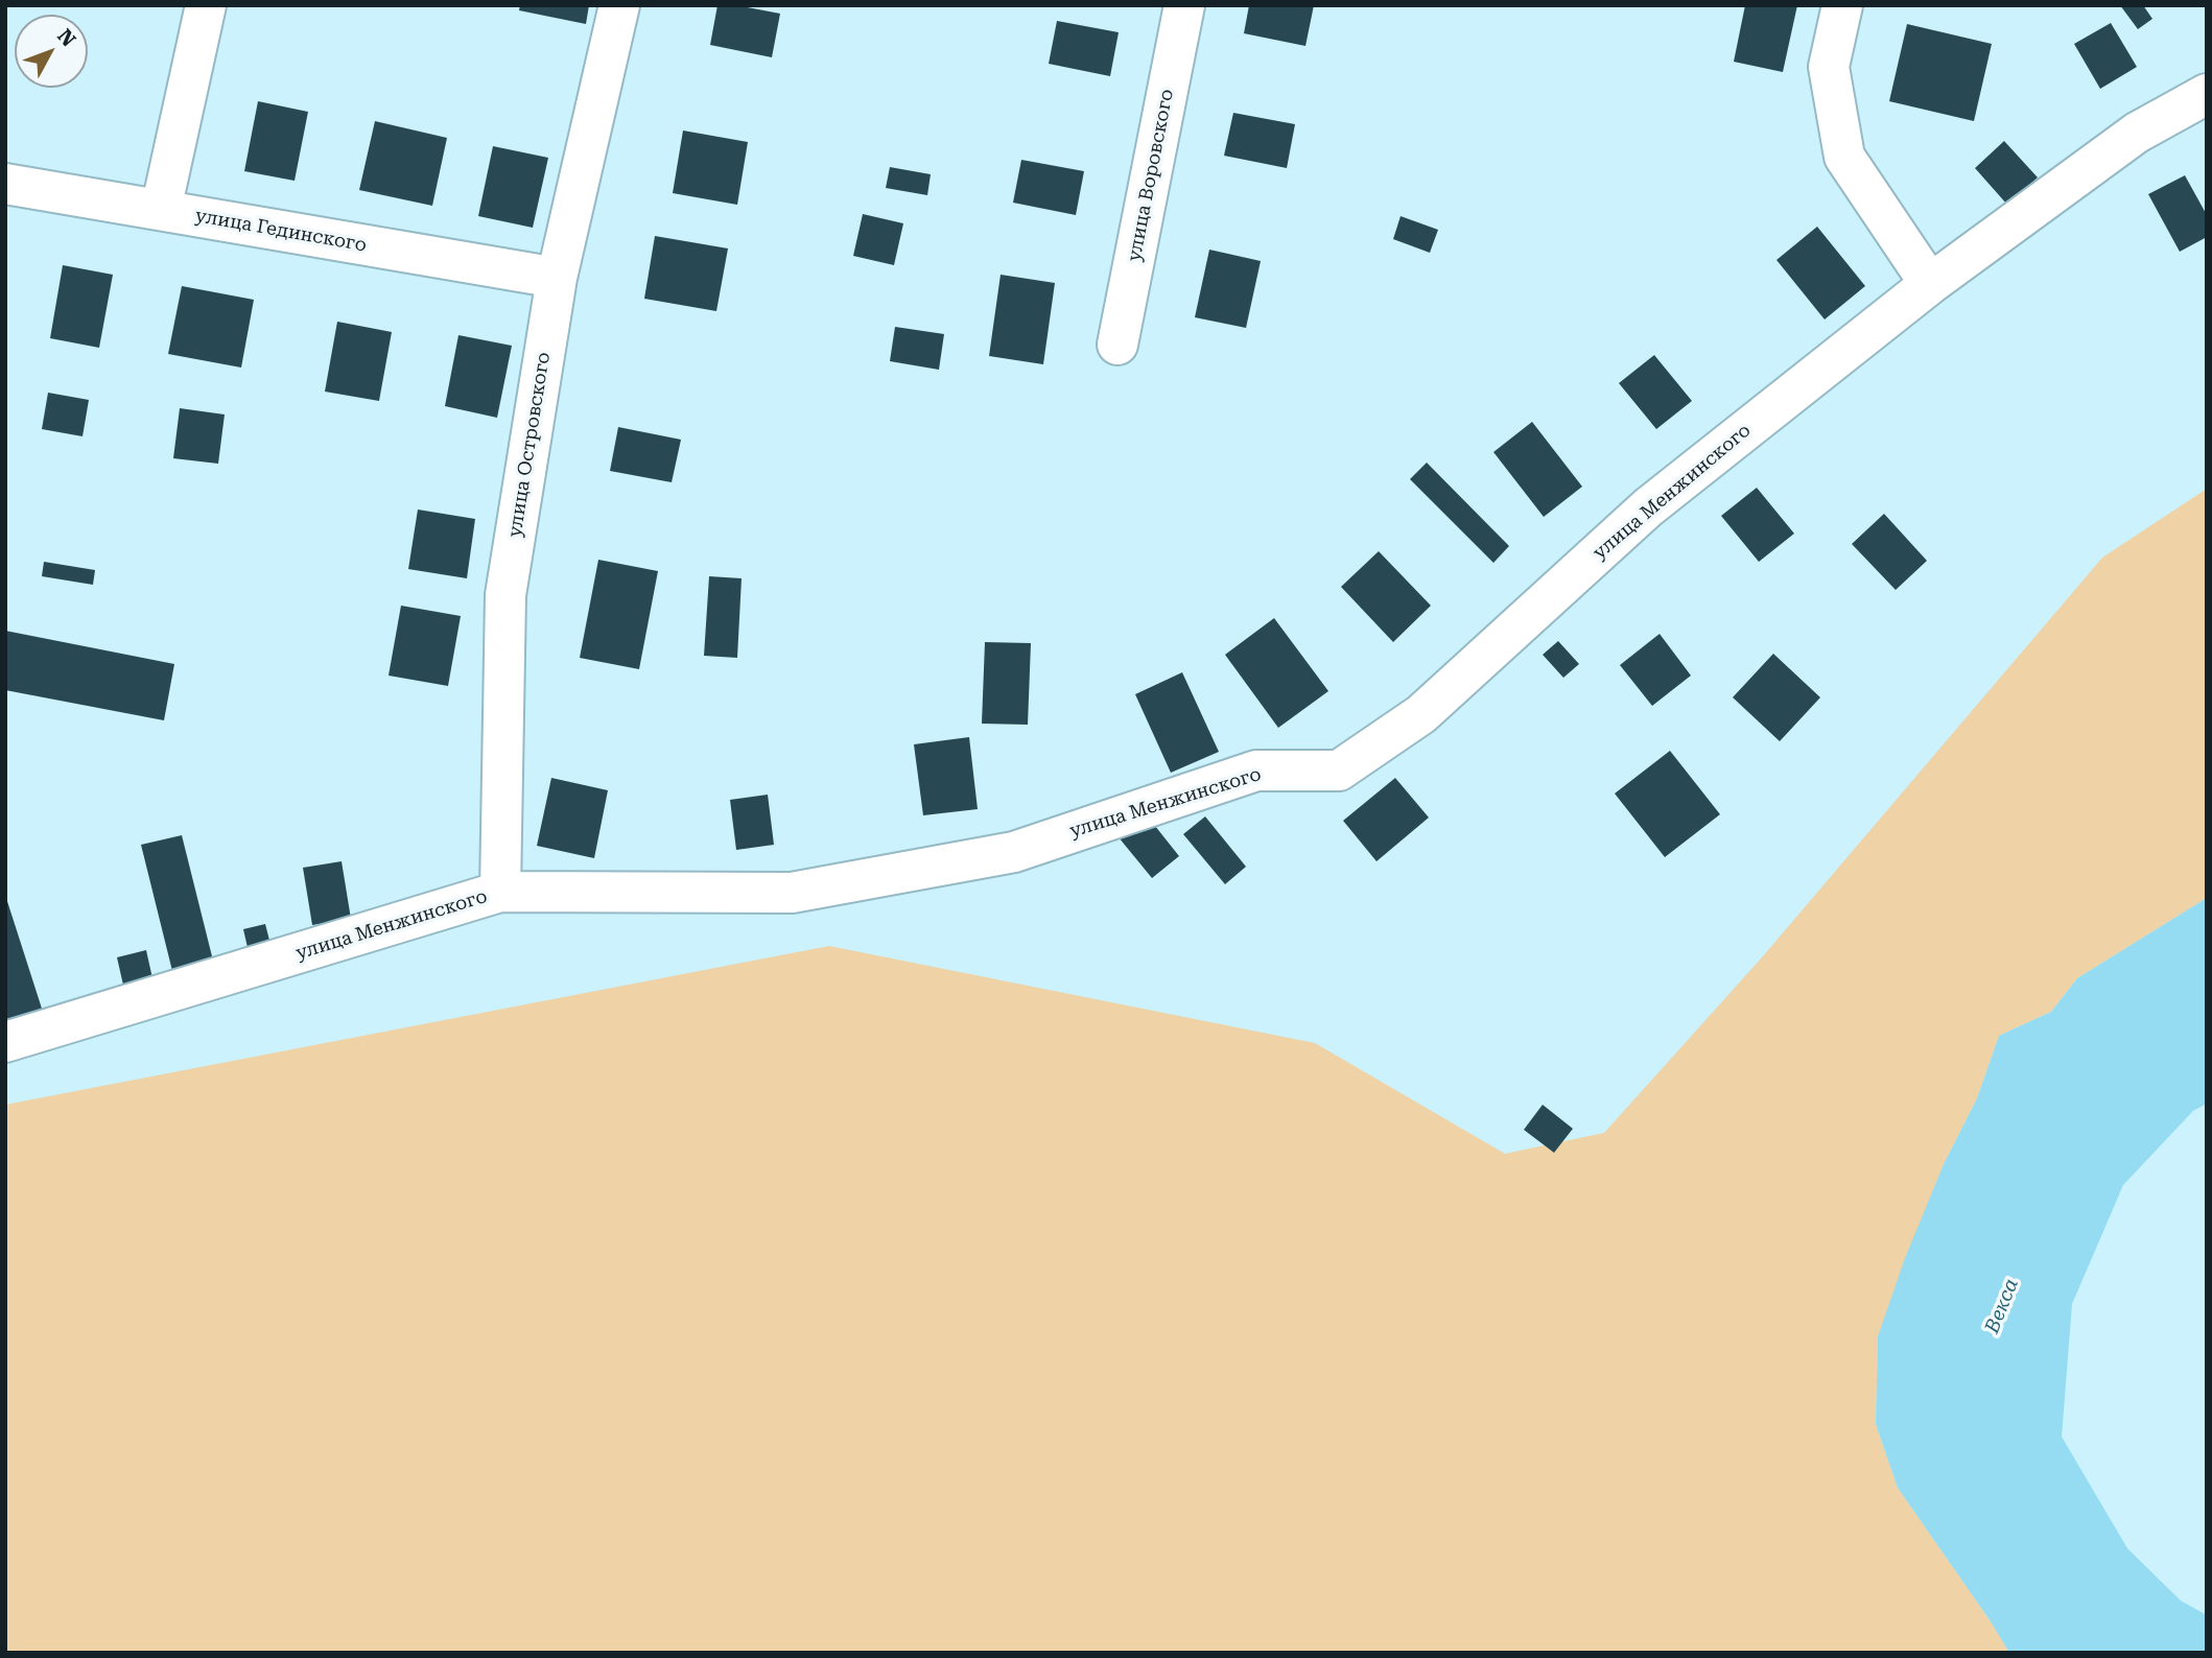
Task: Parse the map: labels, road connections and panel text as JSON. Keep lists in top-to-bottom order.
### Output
{
  "streets": {
    "street": [
      "улица Воровского",
      "улица Гединского",
      "улица Островского",
      "улица Менжинского"
    ]
  },
  "crossings": [
    ["улица Гединского", "улица Островского"],
    ["улица Островского", "улица Менжинского"]
  ],
  "water": ["Векса"],
  "north": "top right"
}
